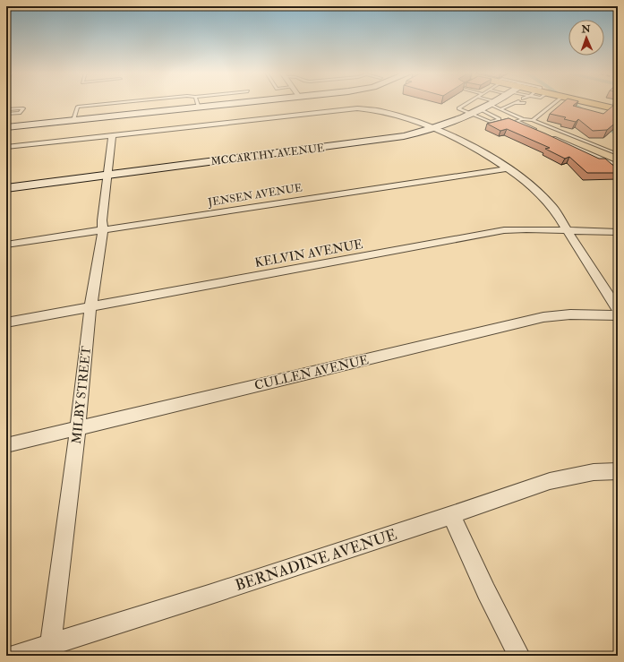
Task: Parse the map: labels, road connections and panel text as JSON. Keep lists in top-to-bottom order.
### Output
{
  "streets": {
    "main road": ["MCCARTHY AVENUE"],
    "street": [
      "JENSEN AVENUE",
      "KELVIN AVENUE",
      "CULLEN AVENUE",
      "MILBY STREET",
      "BERNADINE AVENUE"
    ]
  },
  "crossings": [
    ["MCCARTHY AVENUE", "MILBY STREET"],
    ["JENSEN AVENUE", "MILBY STREET"],
    ["KELVIN AVENUE", "MILBY STREET"],
    ["CULLEN AVENUE", "MILBY STREET"],
    ["MILBY STREET", "BERNADINE AVENUE"]
  ],
  "north": "top"
}
